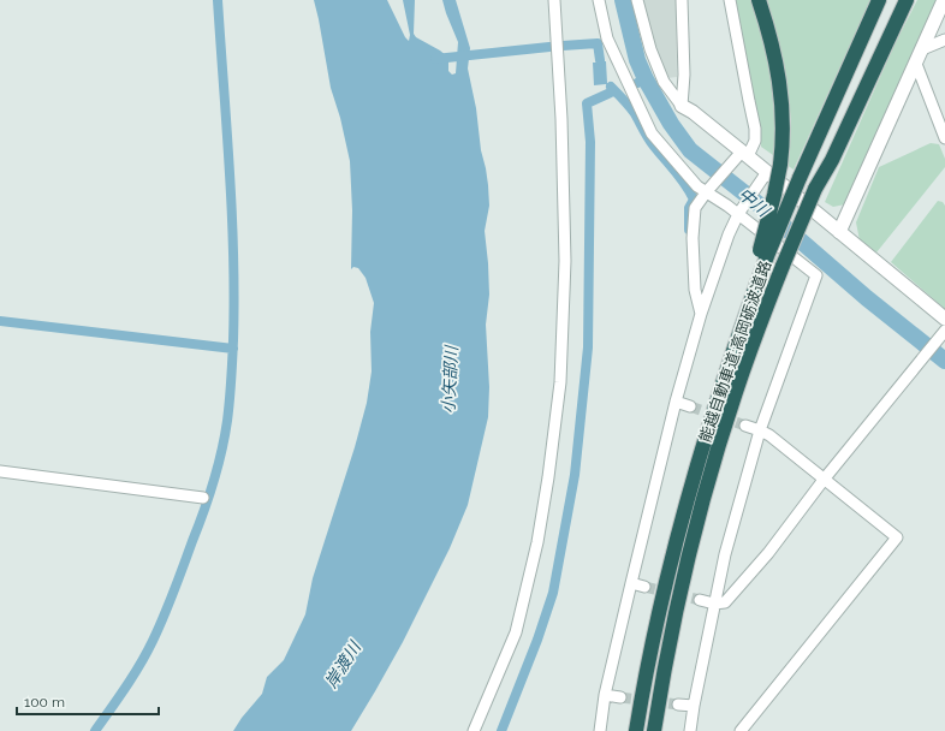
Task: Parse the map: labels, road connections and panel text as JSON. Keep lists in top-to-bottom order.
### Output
{
  "streets": {
    "highway": ["能越自動車道;高岡砺波道路"]
  },
  "water": ["中川", "小矢部川", "岸渡川"],
  "scale_bar": "100 m"
}
